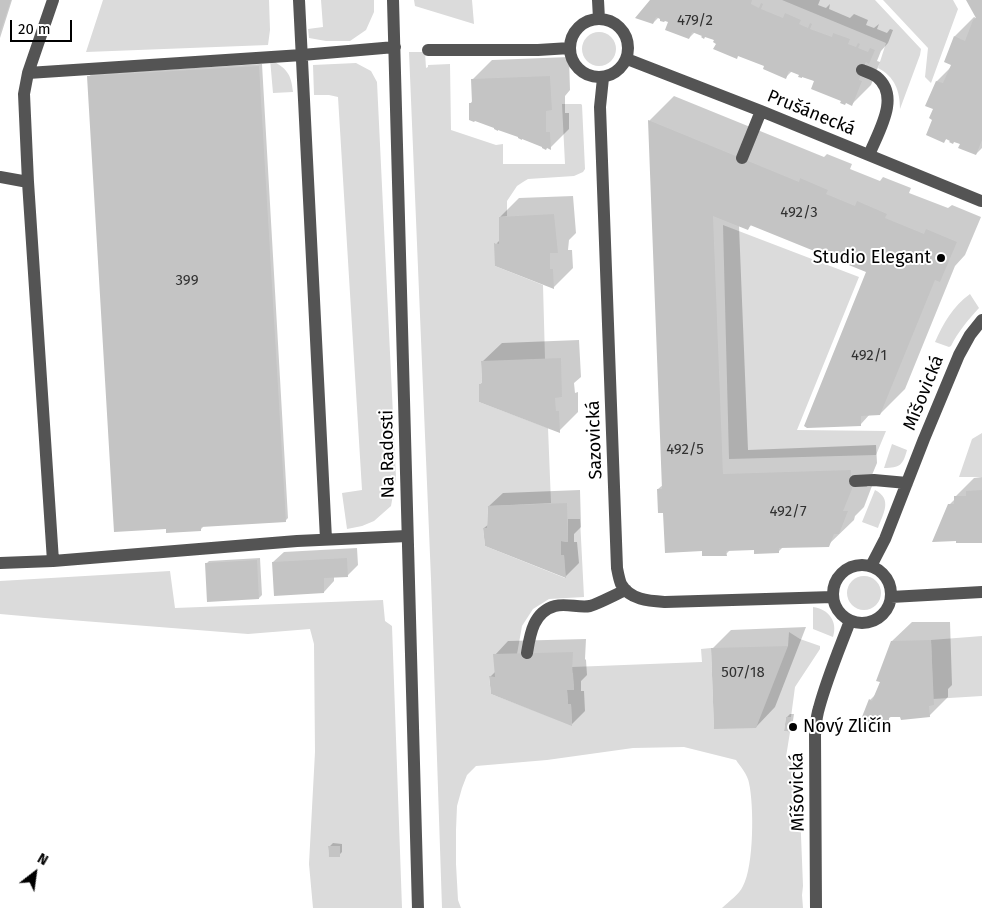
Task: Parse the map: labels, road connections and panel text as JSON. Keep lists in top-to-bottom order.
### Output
{
  "streets": {
    "street": [
      "Prušánecká",
      "Míšovická",
      "Sazovická",
      "Na Radosti"
    ]
  },
  "crossings": [
    ["Prušánecká", "Sazovická"]
  ],
  "places": ["Studio Elegant", "Nový Zličín"],
  "house_numbers": [
    "479/2",
    "492/3",
    "399",
    "492/1",
    "492/5",
    "492/7",
    "507/18"
  ],
  "scale_bar": "20 m",
  "north": "top right"
}
